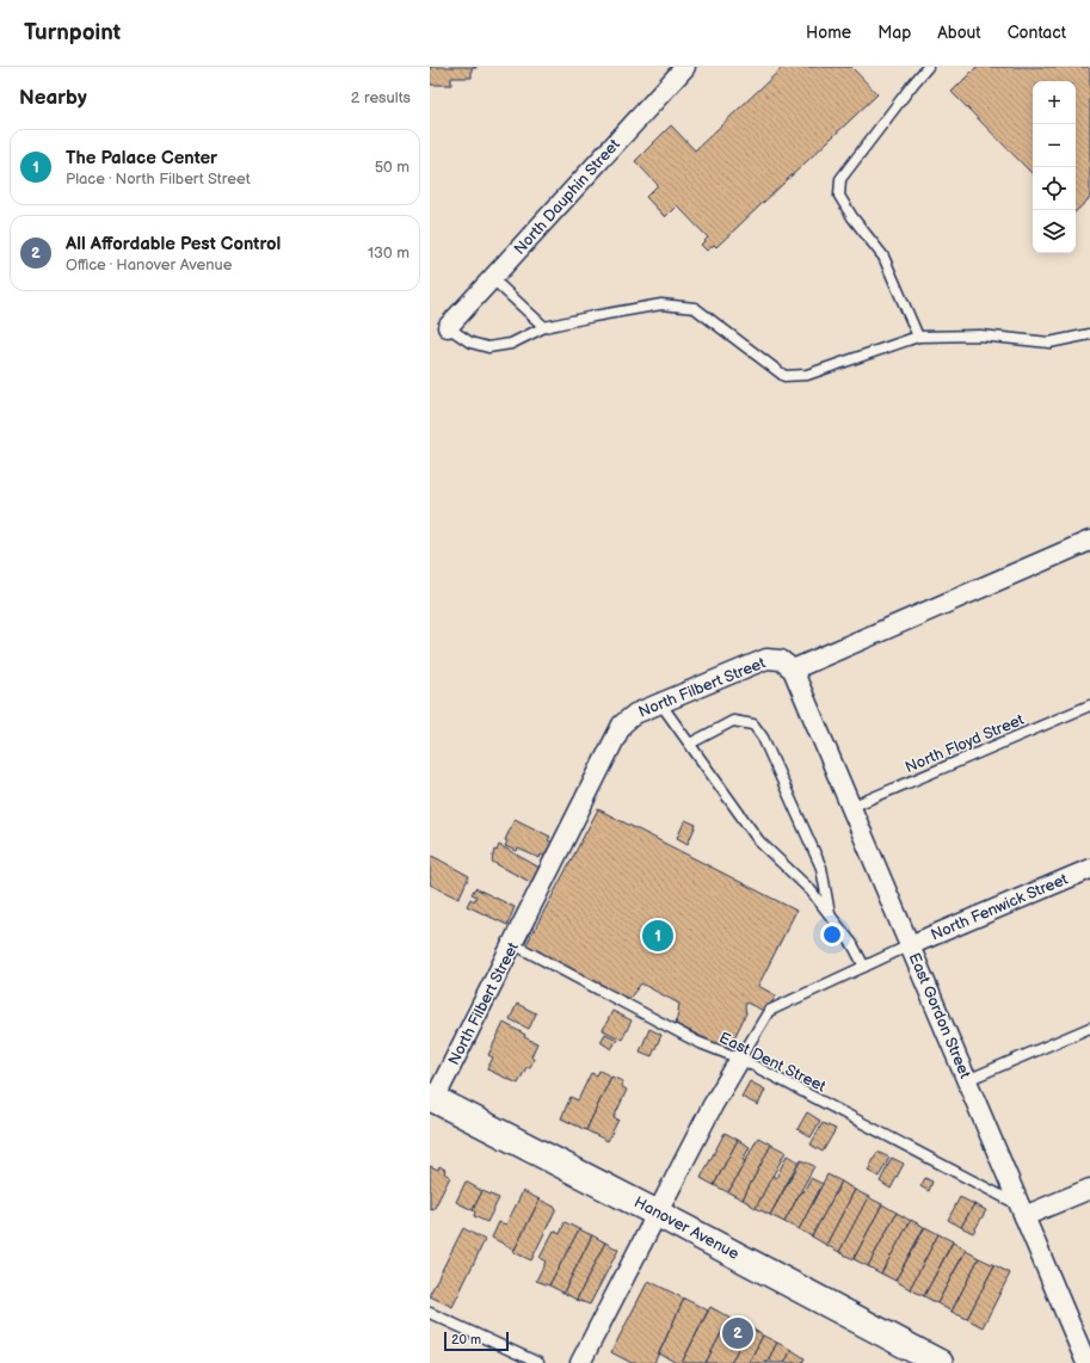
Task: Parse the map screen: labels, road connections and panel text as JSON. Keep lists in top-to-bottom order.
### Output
{
  "streets": {
    "main road": ["Hanover Avenue"],
    "street": [
      "North Dauphin Street",
      "North Filbert Street",
      "North Fenwick Street",
      "East Gordon Street"
    ],
    "lane": ["North Floyd Street", "East Dent Street"]
  },
  "crossings": [
    ["North Filbert Street", "East Gordon Street"],
    ["North Filbert Street", "East Dent Street"],
    ["North Filbert Street", "Hanover Avenue"],
    ["North Floyd Street", "East Gordon Street"],
    ["North Fenwick Street", "East Gordon Street"],
    ["East Gordon Street", "East Dent Street"]
  ],
  "scale_bar": "20 m",
  "page": {
    "header": "Turnpoint",
    "nav": [
      "Home",
      "Map",
      "About",
      "Contact"
    ],
    "heading": ["Nearby", "2 results"],
    "map_buttons": ["+", "−"],
    "list": [
      {
        "mark": "1",
        "name": "The Palace Center",
        "note": "Place · North Filbert Street",
        "value": "50 m"
      },
      {
        "mark": "2",
        "name": "All Affordable Pest Control",
        "note": "Office · Hanover Avenue",
        "value": "130 m"
      }
    ],
    "pins": ["1", "2"],
    "scale": "20 m"
  }
}
